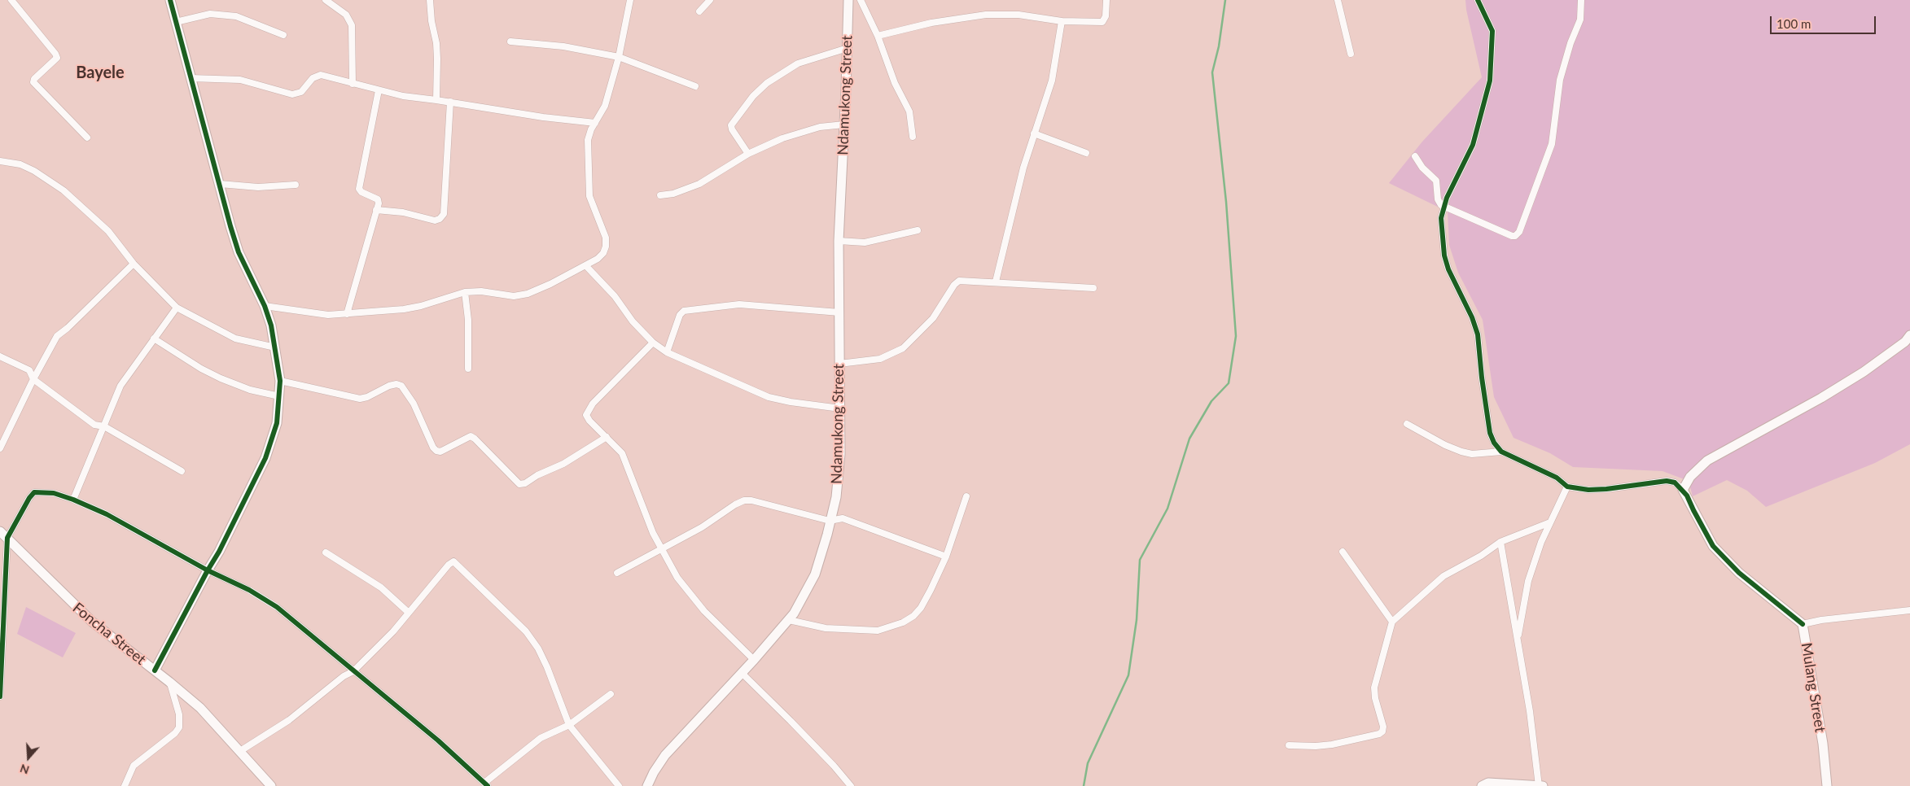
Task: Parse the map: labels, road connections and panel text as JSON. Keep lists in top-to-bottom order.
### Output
{
  "streets": {
    "street": ["Ndamukong Street", "Foncha Street", "Mulang Street"]
  },
  "districts": ["Bayele"],
  "scale_bar": "100 m",
  "north": "bottom"
}
